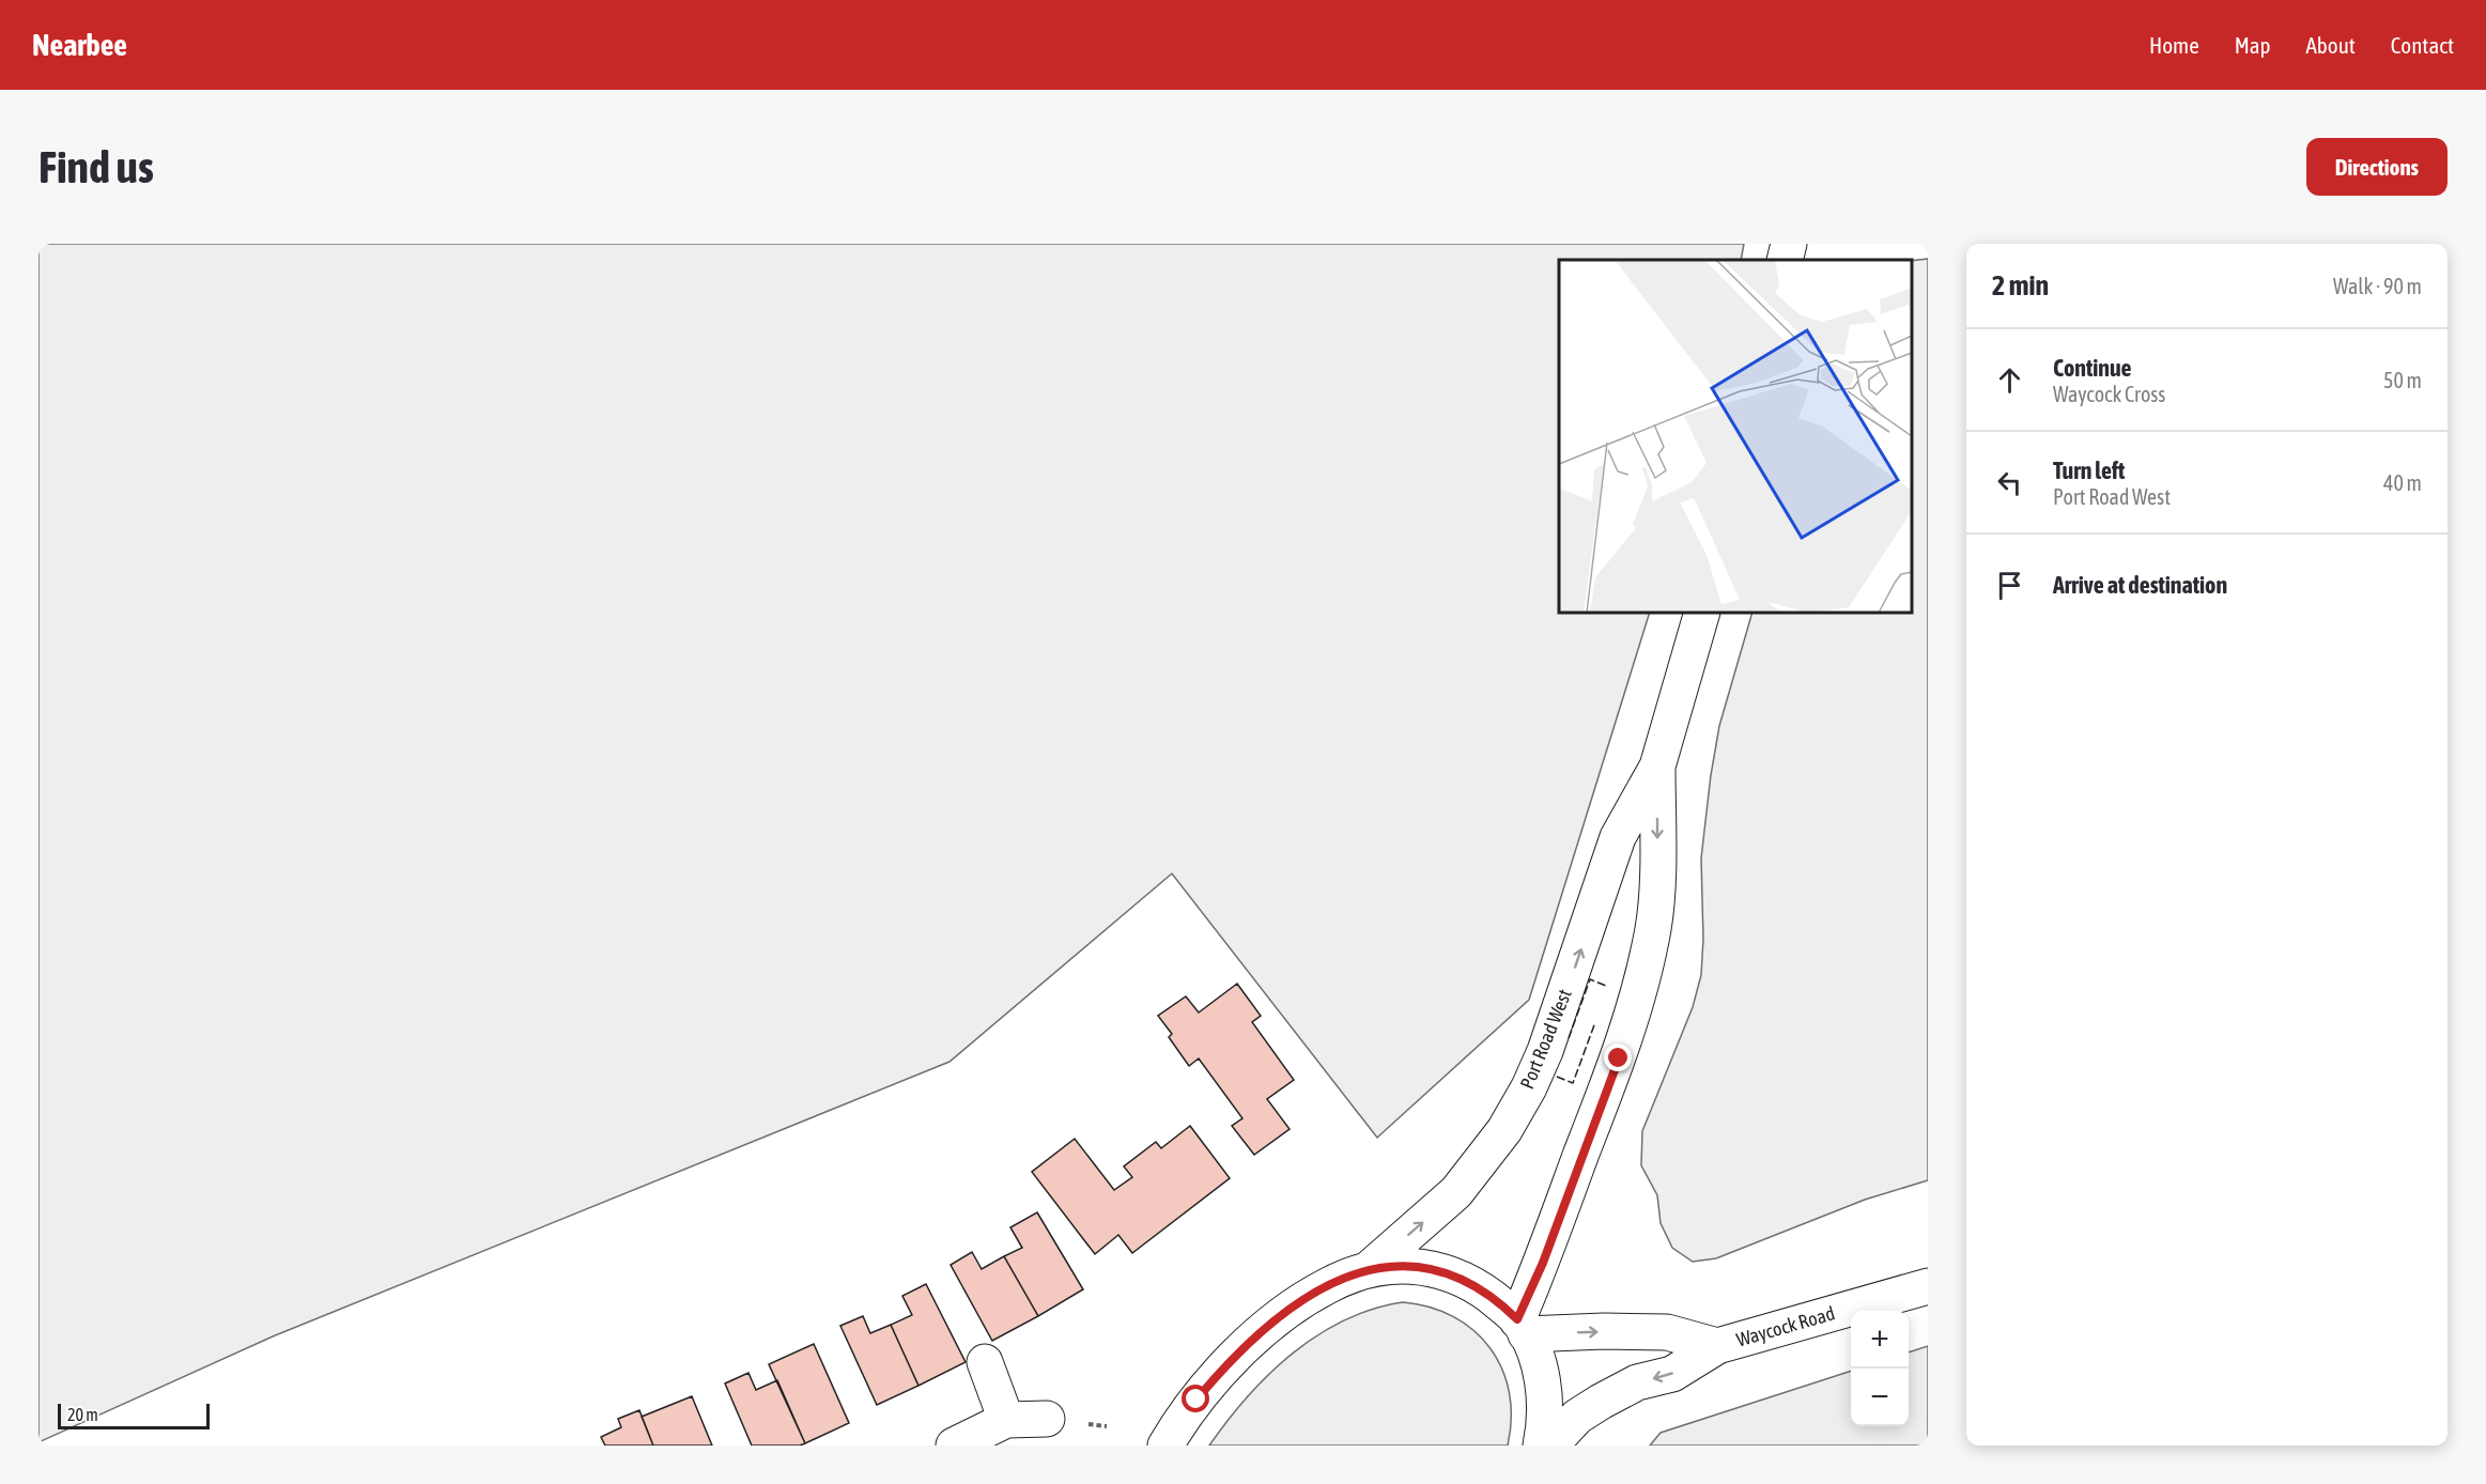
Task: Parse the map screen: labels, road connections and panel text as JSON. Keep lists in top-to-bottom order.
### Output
{
  "streets": {
    "main road": ["Port Road West", "Waycock Road"]
  },
  "crossings": [
    ["Port Road West", "Waycock Road"]
  ],
  "scale_bar": "20 m",
  "page": {
    "header": "Nearbee",
    "nav": [
      "Home",
      "Map",
      "About",
      "Contact"
    ],
    "buttons": "Directions",
    "title": "Find us",
    "heading": ["2 min", "Walk · 90 m"],
    "list": [
      ["Continue", "Waycock Cross", "50 m"],
      ["Turn left", "Port Road West", "40 m"],
      "Arrive at destination"
    ],
    "map_buttons": ["+", "−"],
    "scale": "20 m"
  }
}
